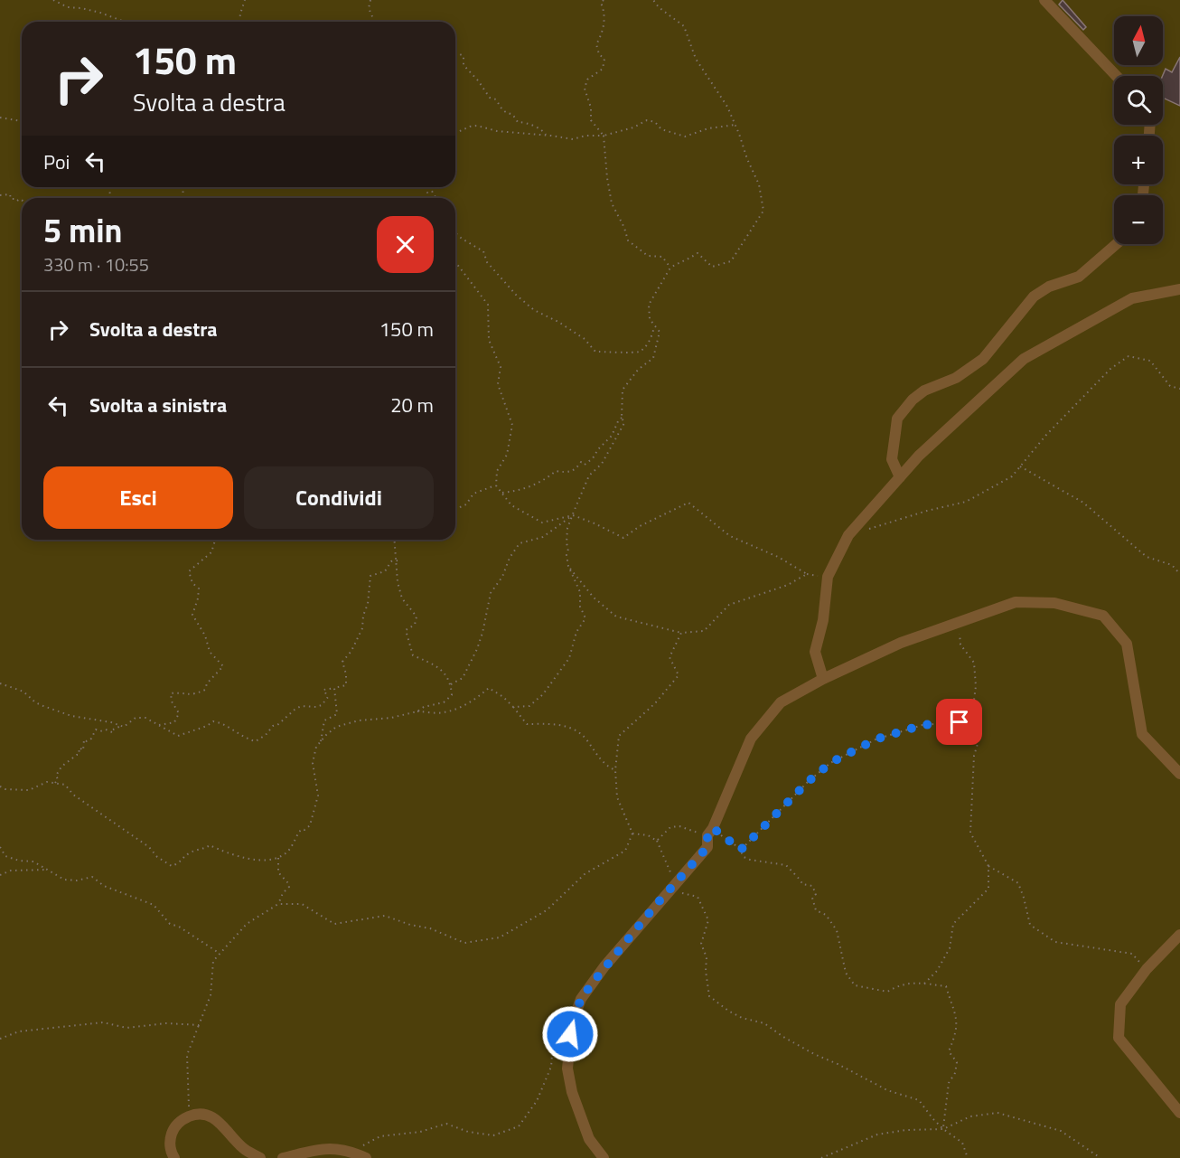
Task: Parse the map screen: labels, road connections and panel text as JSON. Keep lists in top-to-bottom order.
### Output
{
  "north": "top",
  "page": {
    "map_buttons": ["+", "−"],
    "turn": ["150 m", "Svolta a destra"],
    "then": "Poi",
    "heading": ["5 min", "330 m · 10:55"],
    "list": [
      {
        "name": "Svolta a destra",
        "value": "150 m"
      },
      {
        "name": "Svolta a sinistra",
        "value": "20 m"
      }
    ],
    "buttons": ["Esci", "Condividi"]
  }
}
